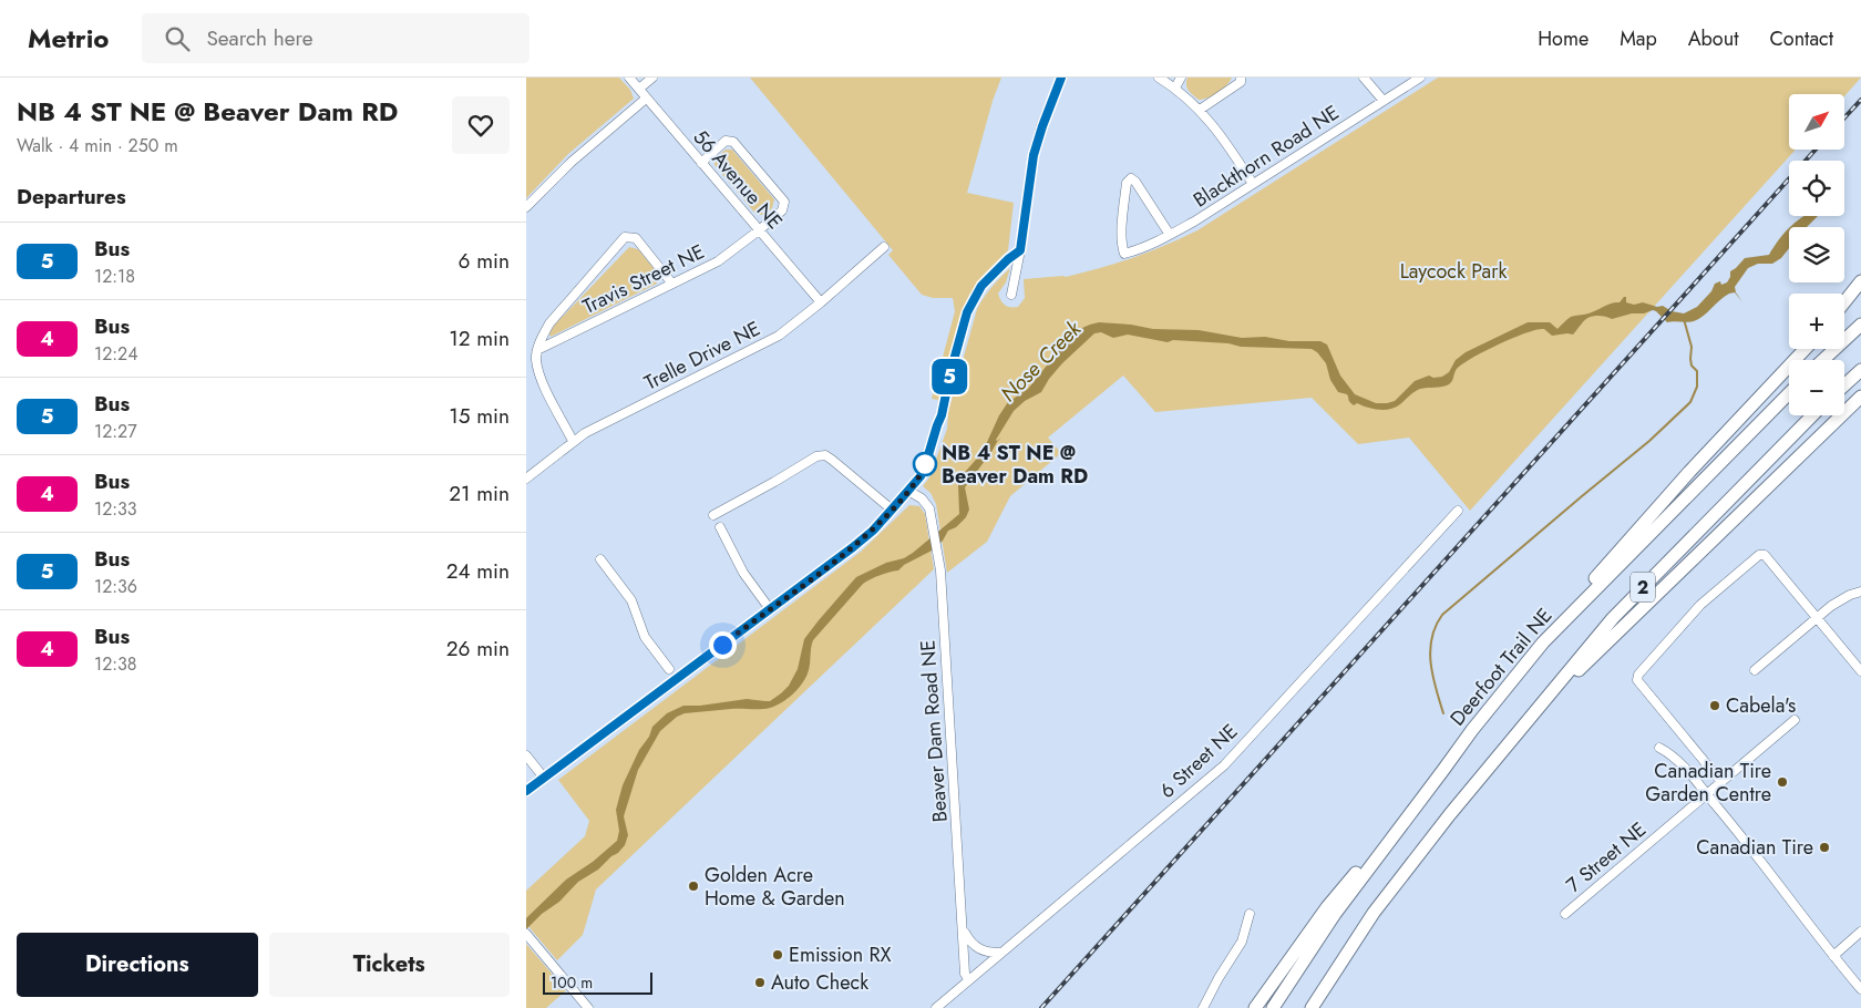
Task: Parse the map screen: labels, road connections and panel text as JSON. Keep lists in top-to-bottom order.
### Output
{
  "streets": {
    "highway": ["2", "Deerfoot Trail NE"],
    "street": [
      "Blackthorn Road NE",
      "56 Avenue NE",
      "Travis Street NE",
      "Trelle Drive NE",
      "Beaver Dam Road NE",
      "6 Street NE",
      "7 Street NE"
    ]
  },
  "crossings": [
    ["56 Avenue NE", "Travis Street NE"],
    ["56 Avenue NE", "Trelle Drive NE"],
    ["Beaver Dam Road NE", "6 Street NE"]
  ],
  "water": ["Nose Creek"],
  "parks": ["Laycock Park"],
  "places": [
    "NB 4 ST NE @ Beaver Dam RD",
    "Cabela's",
    "Canadian Tire Garden Centre",
    "Canadian Tire",
    "Golden Acre Home & Garden",
    "Emission RX",
    "Auto Check"
  ],
  "lines": ["bus line 5"],
  "scale_bar": "100 m",
  "north": "top right",
  "page": {
    "header": "Metrio",
    "search": "Search here",
    "nav": [
      "Home",
      "Map",
      "About",
      "Contact"
    ],
    "heading": [
      ["NB 4 ST NE @ Beaver Dam RD", "Walk · 4 min · 250 m"],
      "Departures"
    ],
    "on_map": "5",
    "map_buttons": ["+", "−"],
    "list": [
      {
        "mark": "5",
        "name": "Bus",
        "note": "12:18",
        "value": "6 min"
      },
      {
        "mark": "4",
        "name": "Bus",
        "note": "12:24",
        "value": "12 min"
      },
      {
        "mark": "5",
        "name": "Bus",
        "note": "12:27",
        "value": "15 min"
      },
      {
        "mark": "4",
        "name": "Bus",
        "note": "12:33",
        "value": "21 min"
      },
      {
        "mark": "5",
        "name": "Bus",
        "note": "12:36",
        "value": "24 min"
      },
      {
        "mark": "4",
        "name": "Bus",
        "note": "12:38",
        "value": "26 min"
      }
    ],
    "buttons": ["Directions", "Tickets"],
    "scale": "100 m"
  }
}
